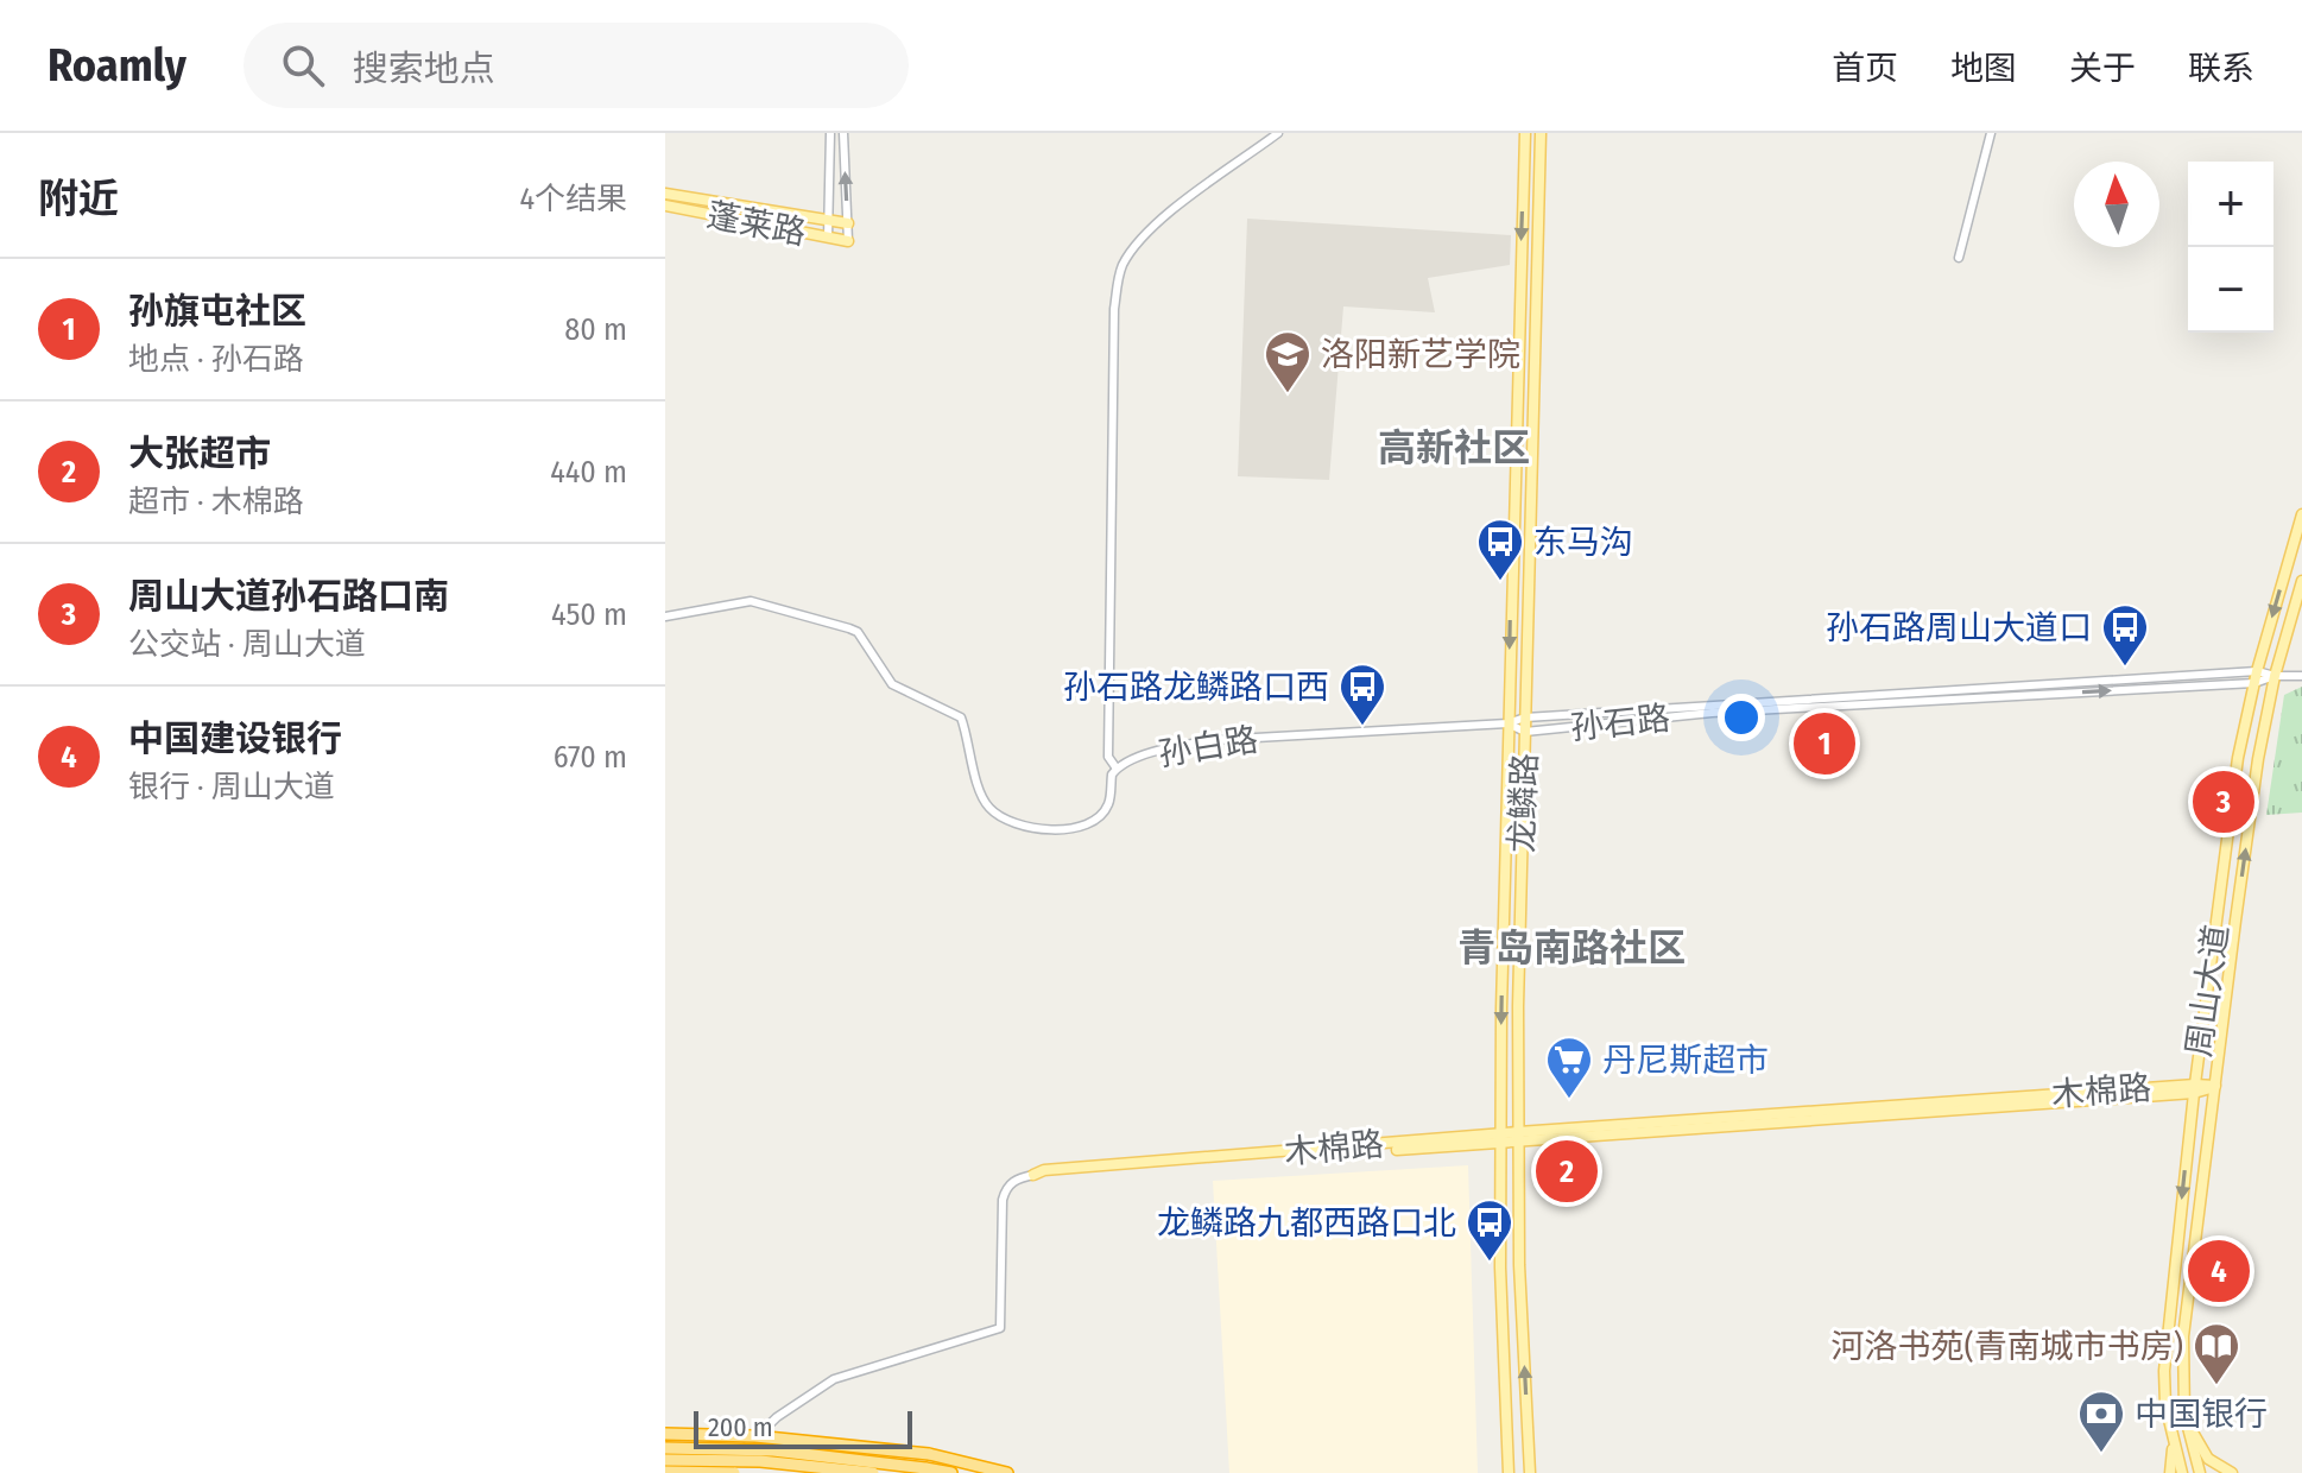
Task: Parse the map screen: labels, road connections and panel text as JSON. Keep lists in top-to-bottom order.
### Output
{
  "streets": {
    "main road": [
      "蓬莱路",
      "龙鳞路",
      "周山大道",
      "木棉路"
    ],
    "street": ["孙石路", "孙白路"]
  },
  "crossings": [
    ["孙石路", "孙白路"],
    ["孙石路", "龙鳞路"],
    ["孙石路", "周山大道"],
    ["孙白路", "龙鳞路"],
    ["龙鳞路", "木棉路"],
    ["周山大道", "木棉路"]
  ],
  "districts": ["高新社区", "青岛南路社区"],
  "places": {
    "school or university": ["洛阳新艺学院"],
    "bus stop": [
      "东马沟",
      "孙石路周山大道口",
      "孙石路龙鳞路口西",
      "龙鳞路九都西路口北"
    ],
    "supermarket": ["丹尼斯超市"],
    "library": ["河洛书苑(青南城市书房)"],
    "bank": ["中国银行"]
  },
  "scale_bar": "200 m",
  "north": "top",
  "page": {
    "header": "Roamly",
    "search": "搜索地点",
    "nav": [
      "首页",
      "地图",
      "关于",
      "联系"
    ],
    "heading": ["附近", "4个结果"],
    "map_buttons": ["+", "−"],
    "list": [
      {
        "mark": "1",
        "name": "孙旗屯社区",
        "note": "地点 · 孙石路",
        "value": "80 m"
      },
      {
        "mark": "2",
        "name": "大张超市",
        "note": "超市 · 木棉路",
        "value": "440 m"
      },
      {
        "mark": "3",
        "name": "周山大道孙石路口南",
        "note": "公交站 · 周山大道",
        "value": "450 m"
      },
      {
        "mark": "4",
        "name": "中国建设银行",
        "note": "银行 · 周山大道",
        "value": "670 m"
      }
    ],
    "pins": [
      "1",
      "3",
      "2",
      "4"
    ],
    "scale": "200 m"
  }
}
